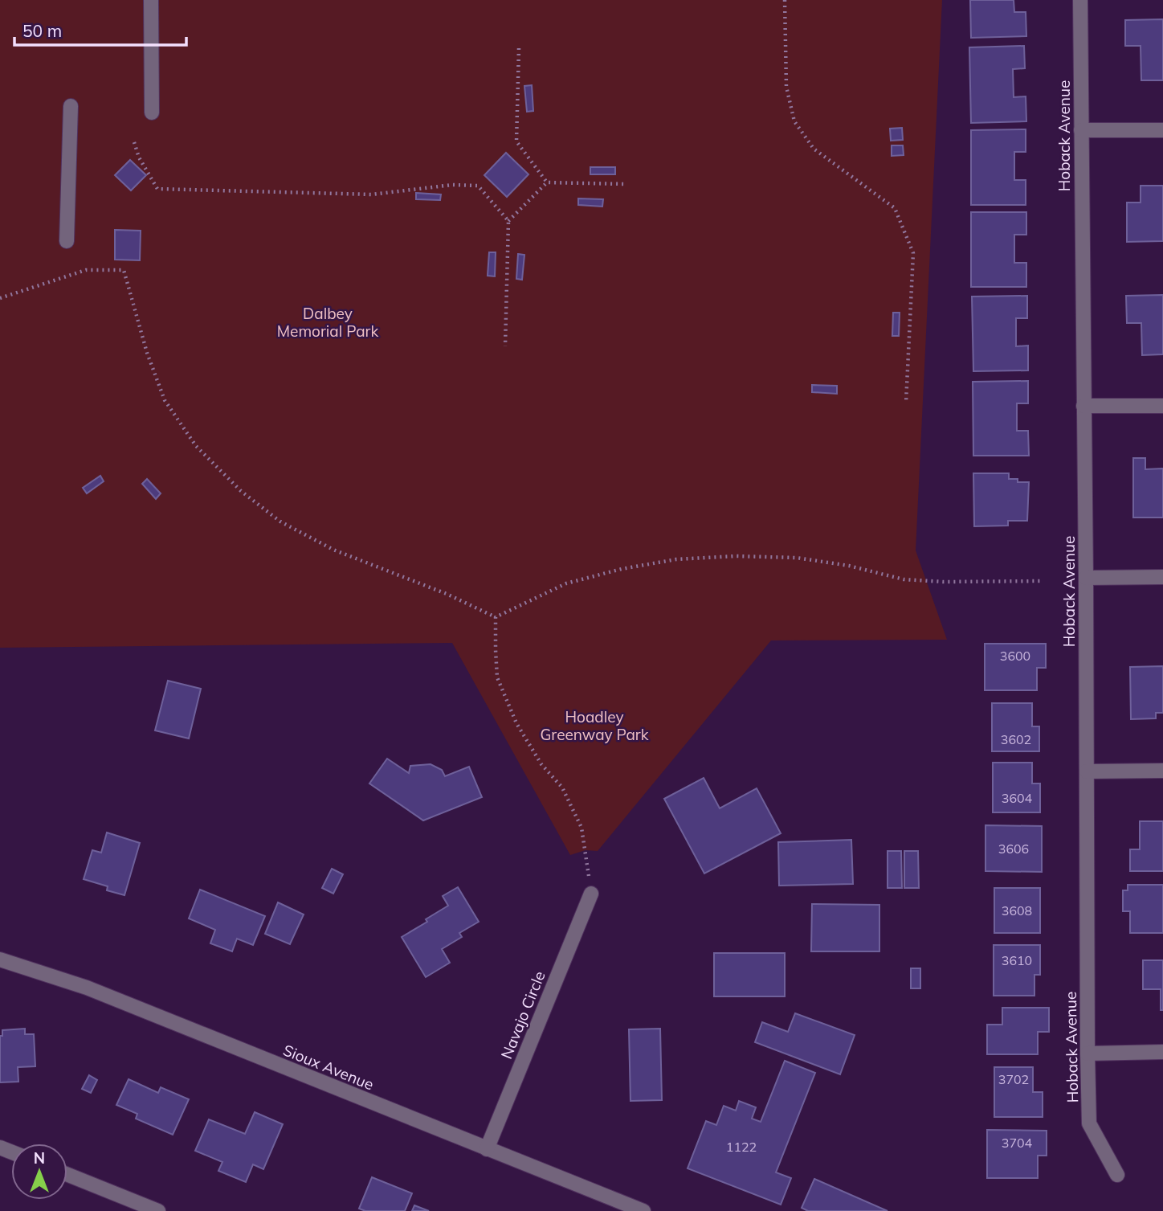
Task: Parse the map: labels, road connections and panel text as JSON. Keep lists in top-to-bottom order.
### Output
{
  "streets": {
    "street": ["Hoback Avenue", "Navajo Circle", "Sioux Avenue"]
  },
  "crossings": [
    ["Navajo Circle", "Sioux Avenue"]
  ],
  "parks": ["Dalbey Memorial Park", "Hoadley Greenway Park"],
  "house_numbers": [
    "3600",
    "3602",
    "3604",
    "3606",
    "3608",
    "3610",
    "3702",
    "3704",
    "1122"
  ],
  "scale_bar": "50 m",
  "north": "top"
}
